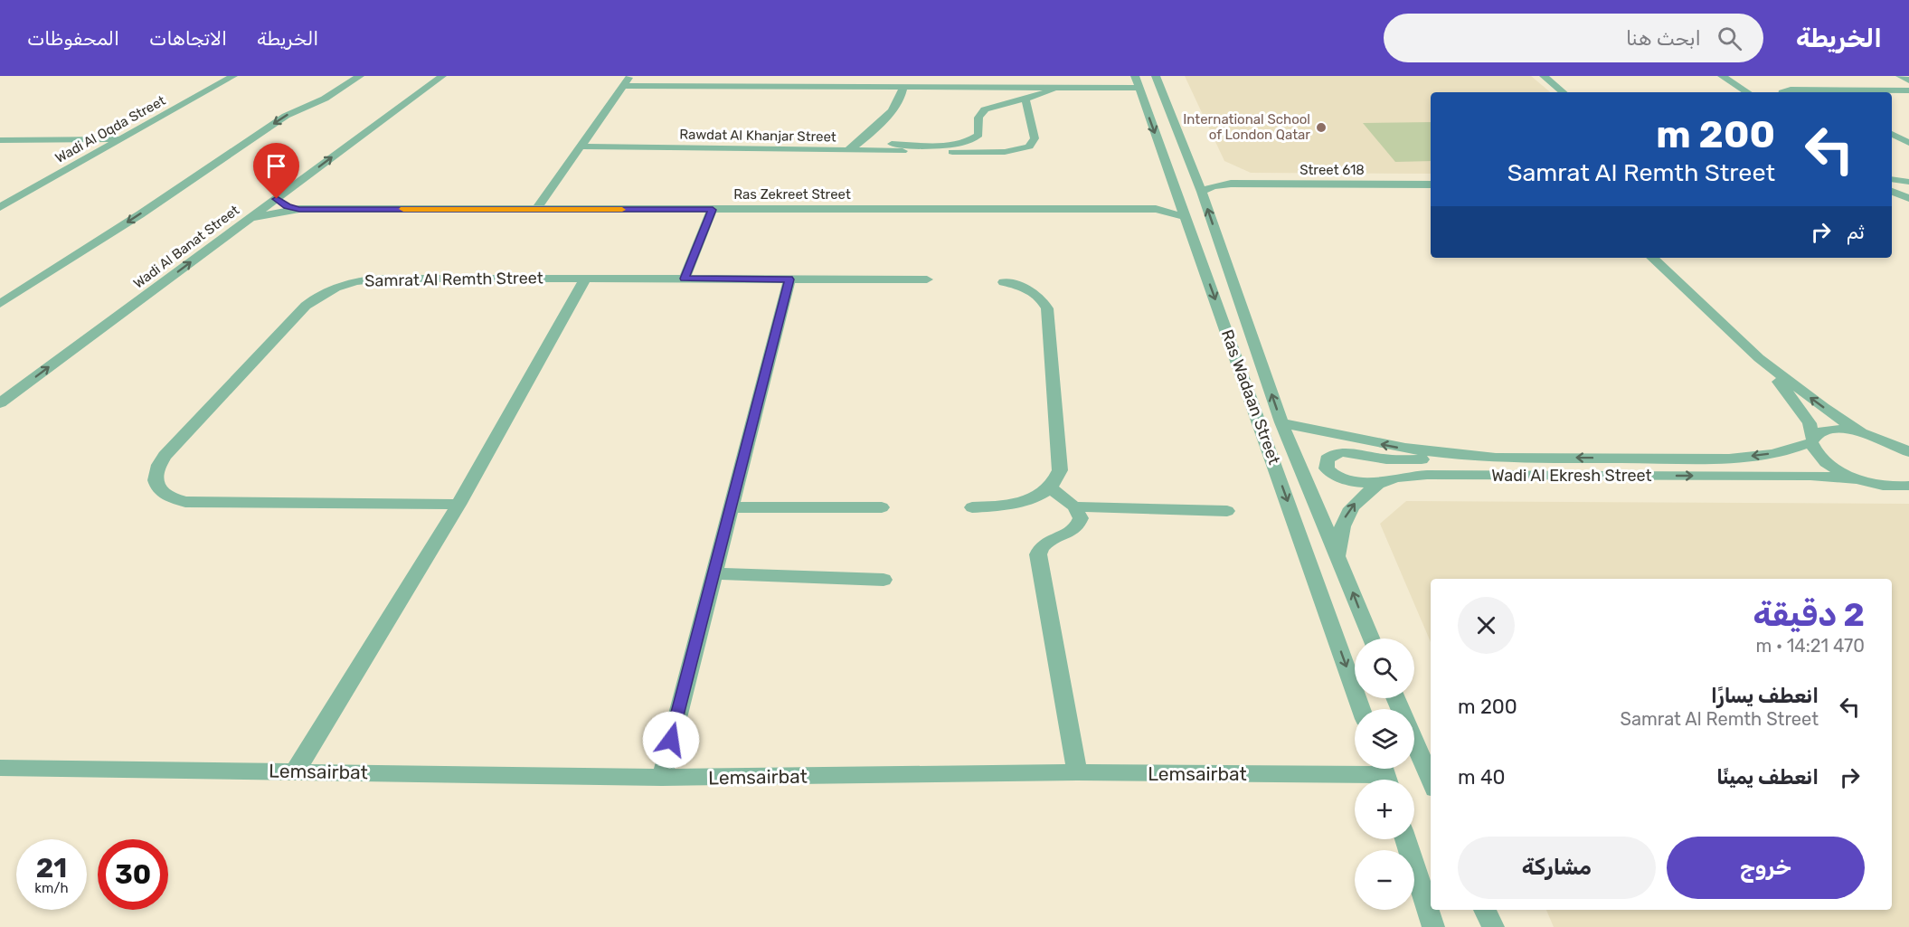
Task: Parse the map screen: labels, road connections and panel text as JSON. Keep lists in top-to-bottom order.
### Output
{
  "streets": {
    "street": [
      "Wadi Al Oqda Street",
      "Rawdat Al Khanjar Street",
      "Street 618",
      "Ras Zekreet Street",
      "Wadi Al Banat Street",
      "Samrat Al Remth Street",
      "Ras Wadaan Street",
      "Wadi Al Ekresh Street",
      "Lemsairbat"
    ]
  },
  "crossings": [
    ["Street 618", "Ras Wadaan Street"],
    ["Ras Zekreet Street", "Wadi Al Banat Street"],
    ["Ras Zekreet Street", "Ras Wadaan Street"],
    ["Ras Wadaan Street", "Wadi Al Ekresh Street"]
  ],
  "places": ["International School of London Qatar"],
  "page": {
    "header": "الخريطة",
    "search": "ابحث هنا",
    "nav": ["الخريطة", "الاتجاهات", "المحفوظات"],
    "turn": ["200 m", "Samrat Al Remth Street"],
    "then": "ثم",
    "heading": ["2 دقيقة", "470 m · 14:21"],
    "map_buttons": ["+", "−"],
    "list": [
      {
        "name": "انعطف يسارًا",
        "note": "Samrat Al Remth Street",
        "value": "200 m"
      },
      {
        "name": "انعطف يمينًا",
        "value": "40 m"
      }
    ],
    "buttons": ["خروج", "مشاركة"],
    "speed": "21 km/h",
    "limit": "30"
  }
}
